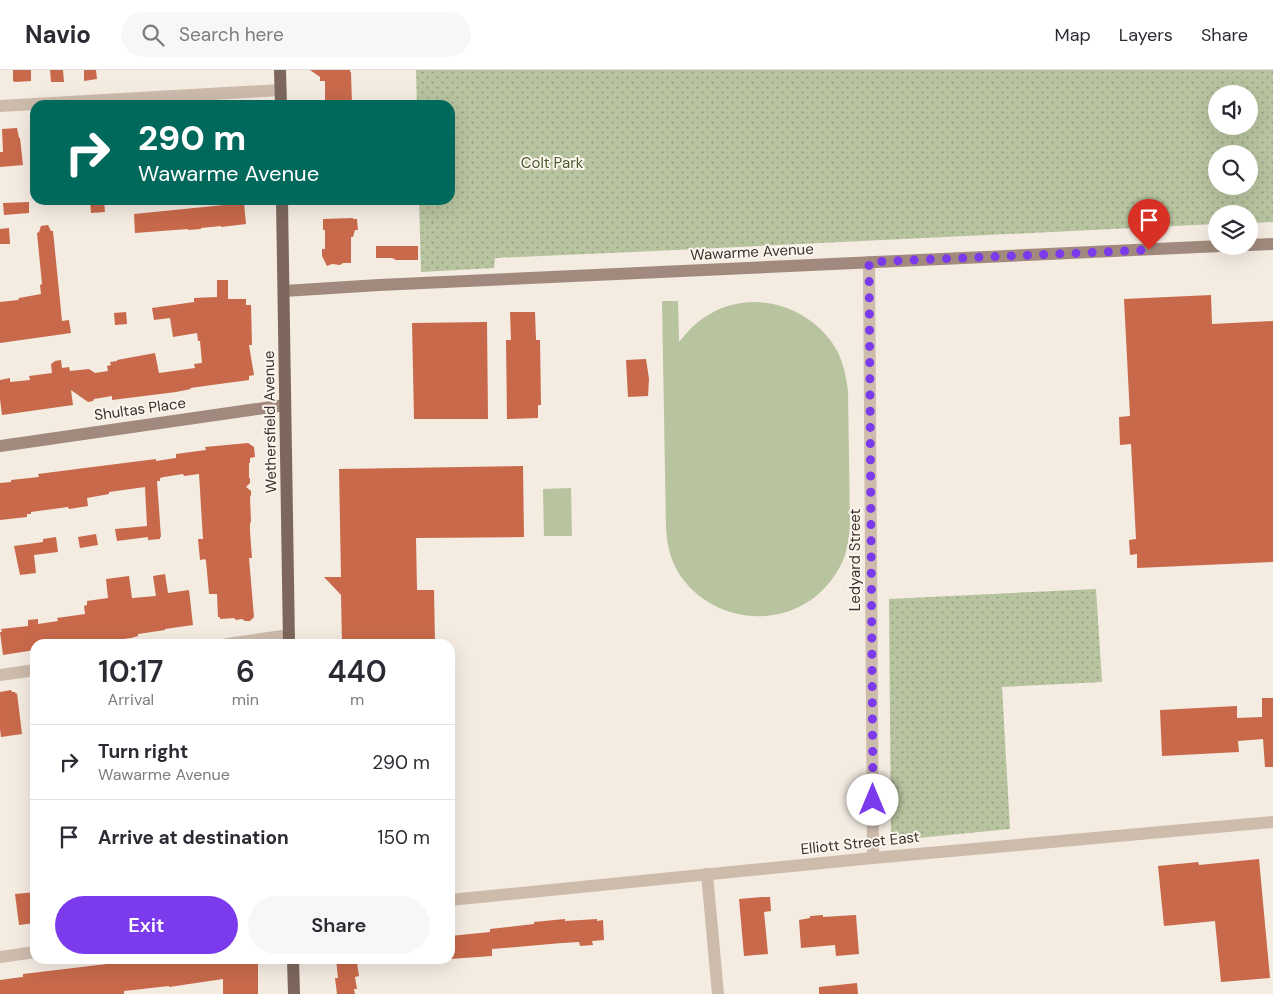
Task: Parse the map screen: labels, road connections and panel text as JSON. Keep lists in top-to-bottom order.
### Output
{
  "streets": {
    "main road": ["Wethersfield Avenue"],
    "street": [
      "Wawarme Avenue",
      "Shultas Place",
      "Ledyard Street",
      "Elliott Street East"
    ]
  },
  "crossings": [
    ["Wawarme Avenue", "Wethersfield Avenue"],
    ["Wawarme Avenue", "Ledyard Street"],
    ["Shultas Place", "Wethersfield Avenue"],
    ["Ledyard Street", "Elliott Street East"]
  ],
  "parks": ["Colt Park"],
  "page": {
    "header": "Navio",
    "search": "Search here",
    "nav": ["Map", "Layers", "Share"],
    "turn": ["290 m", "Wawarme Avenue"],
    "eta": [
      "10:17",
      "Arrival",
      "6",
      "min",
      "440",
      "m"
    ],
    "list": [
      {
        "name": "Turn right",
        "note": "Wawarme Avenue",
        "value": "290 m"
      },
      {
        "name": "Arrive at destination",
        "value": "150 m"
      }
    ],
    "buttons": ["Exit", "Share"]
  }
}
